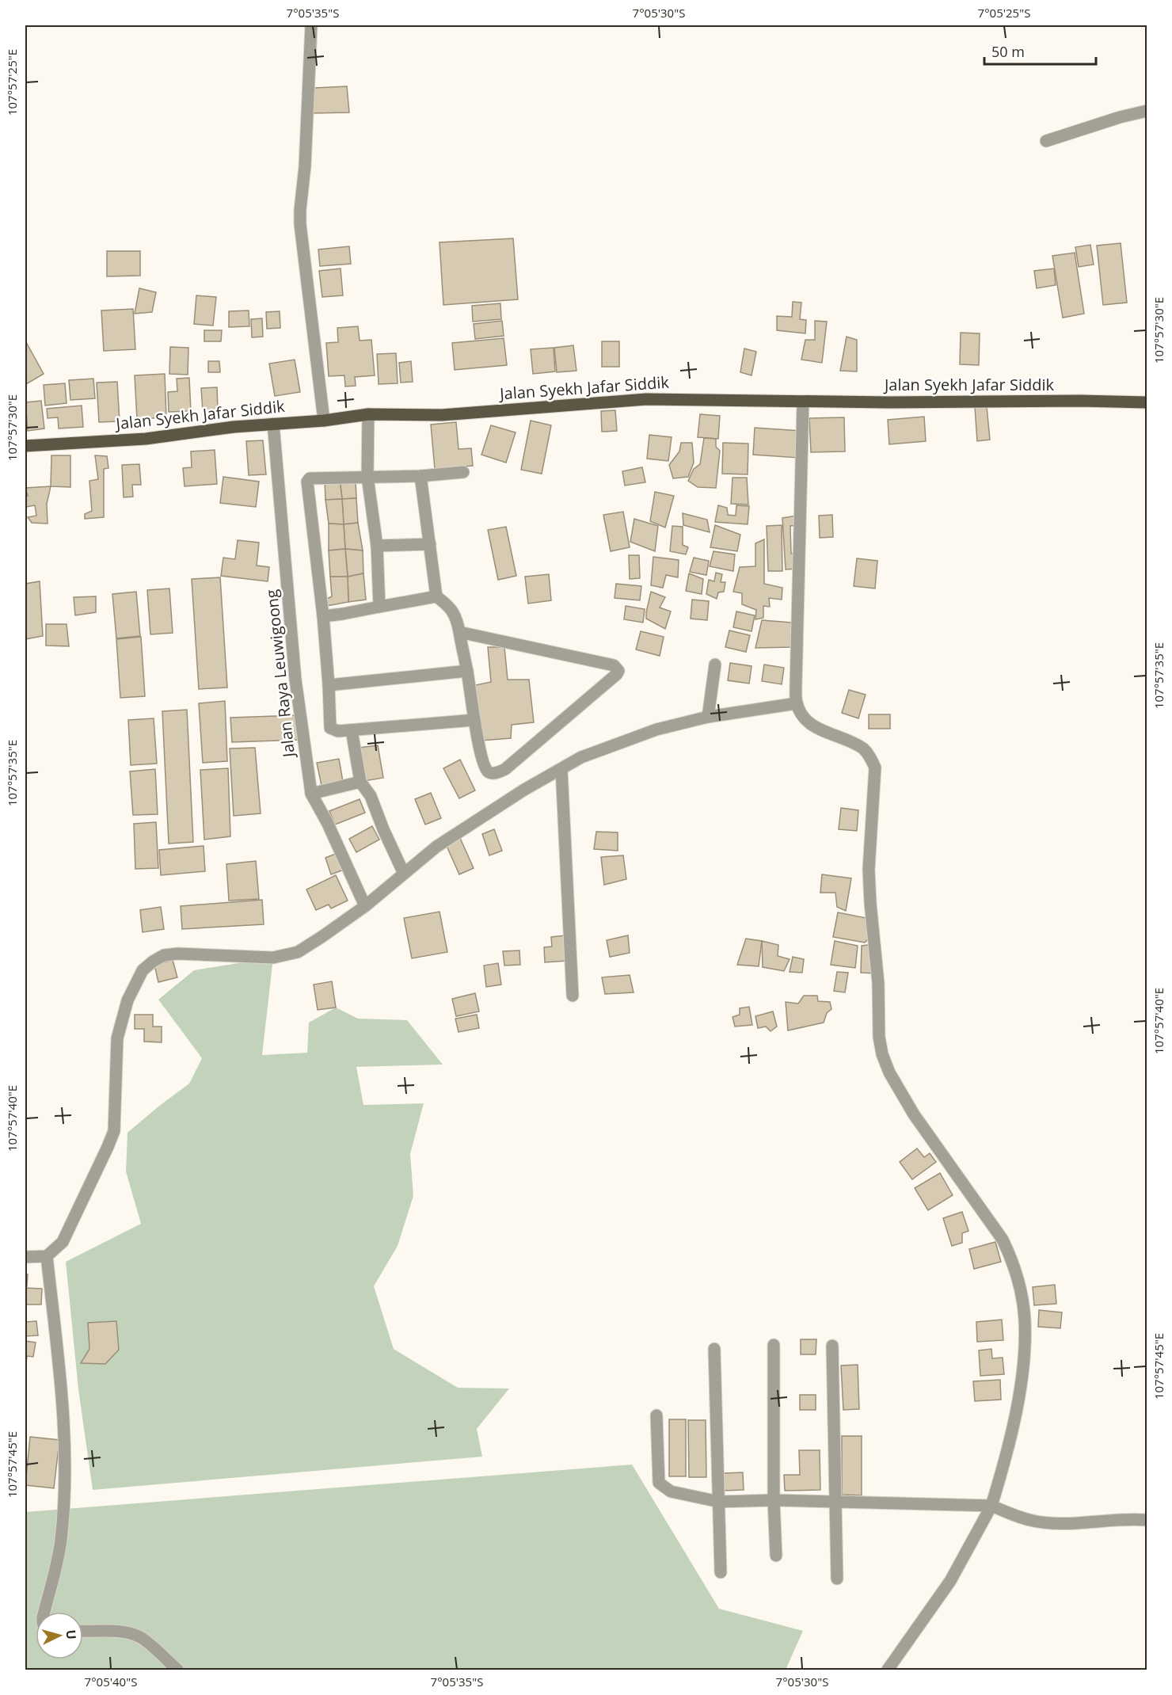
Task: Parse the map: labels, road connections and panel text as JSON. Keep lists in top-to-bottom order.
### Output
{
  "streets": {
    "main road": ["Jalan Syekh Jafar Siddik"],
    "street": ["Jalan Raya Leuwigoong"]
  },
  "crossings": [
    ["Jalan Syekh Jafar Siddik", "Jalan Raya Leuwigoong"]
  ],
  "scale_bar": "50 m",
  "north": "right",
  "coordinates": [
    "7°05'35\"S",
    "7°05'30\"S",
    "7°05'25\"S",
    "107°57'25\"E",
    "107°57'30\"E",
    "107°57'35\"E",
    "107°57'40\"E",
    "107°57'45\"E",
    "7°05'40\"S"
  ]
}
